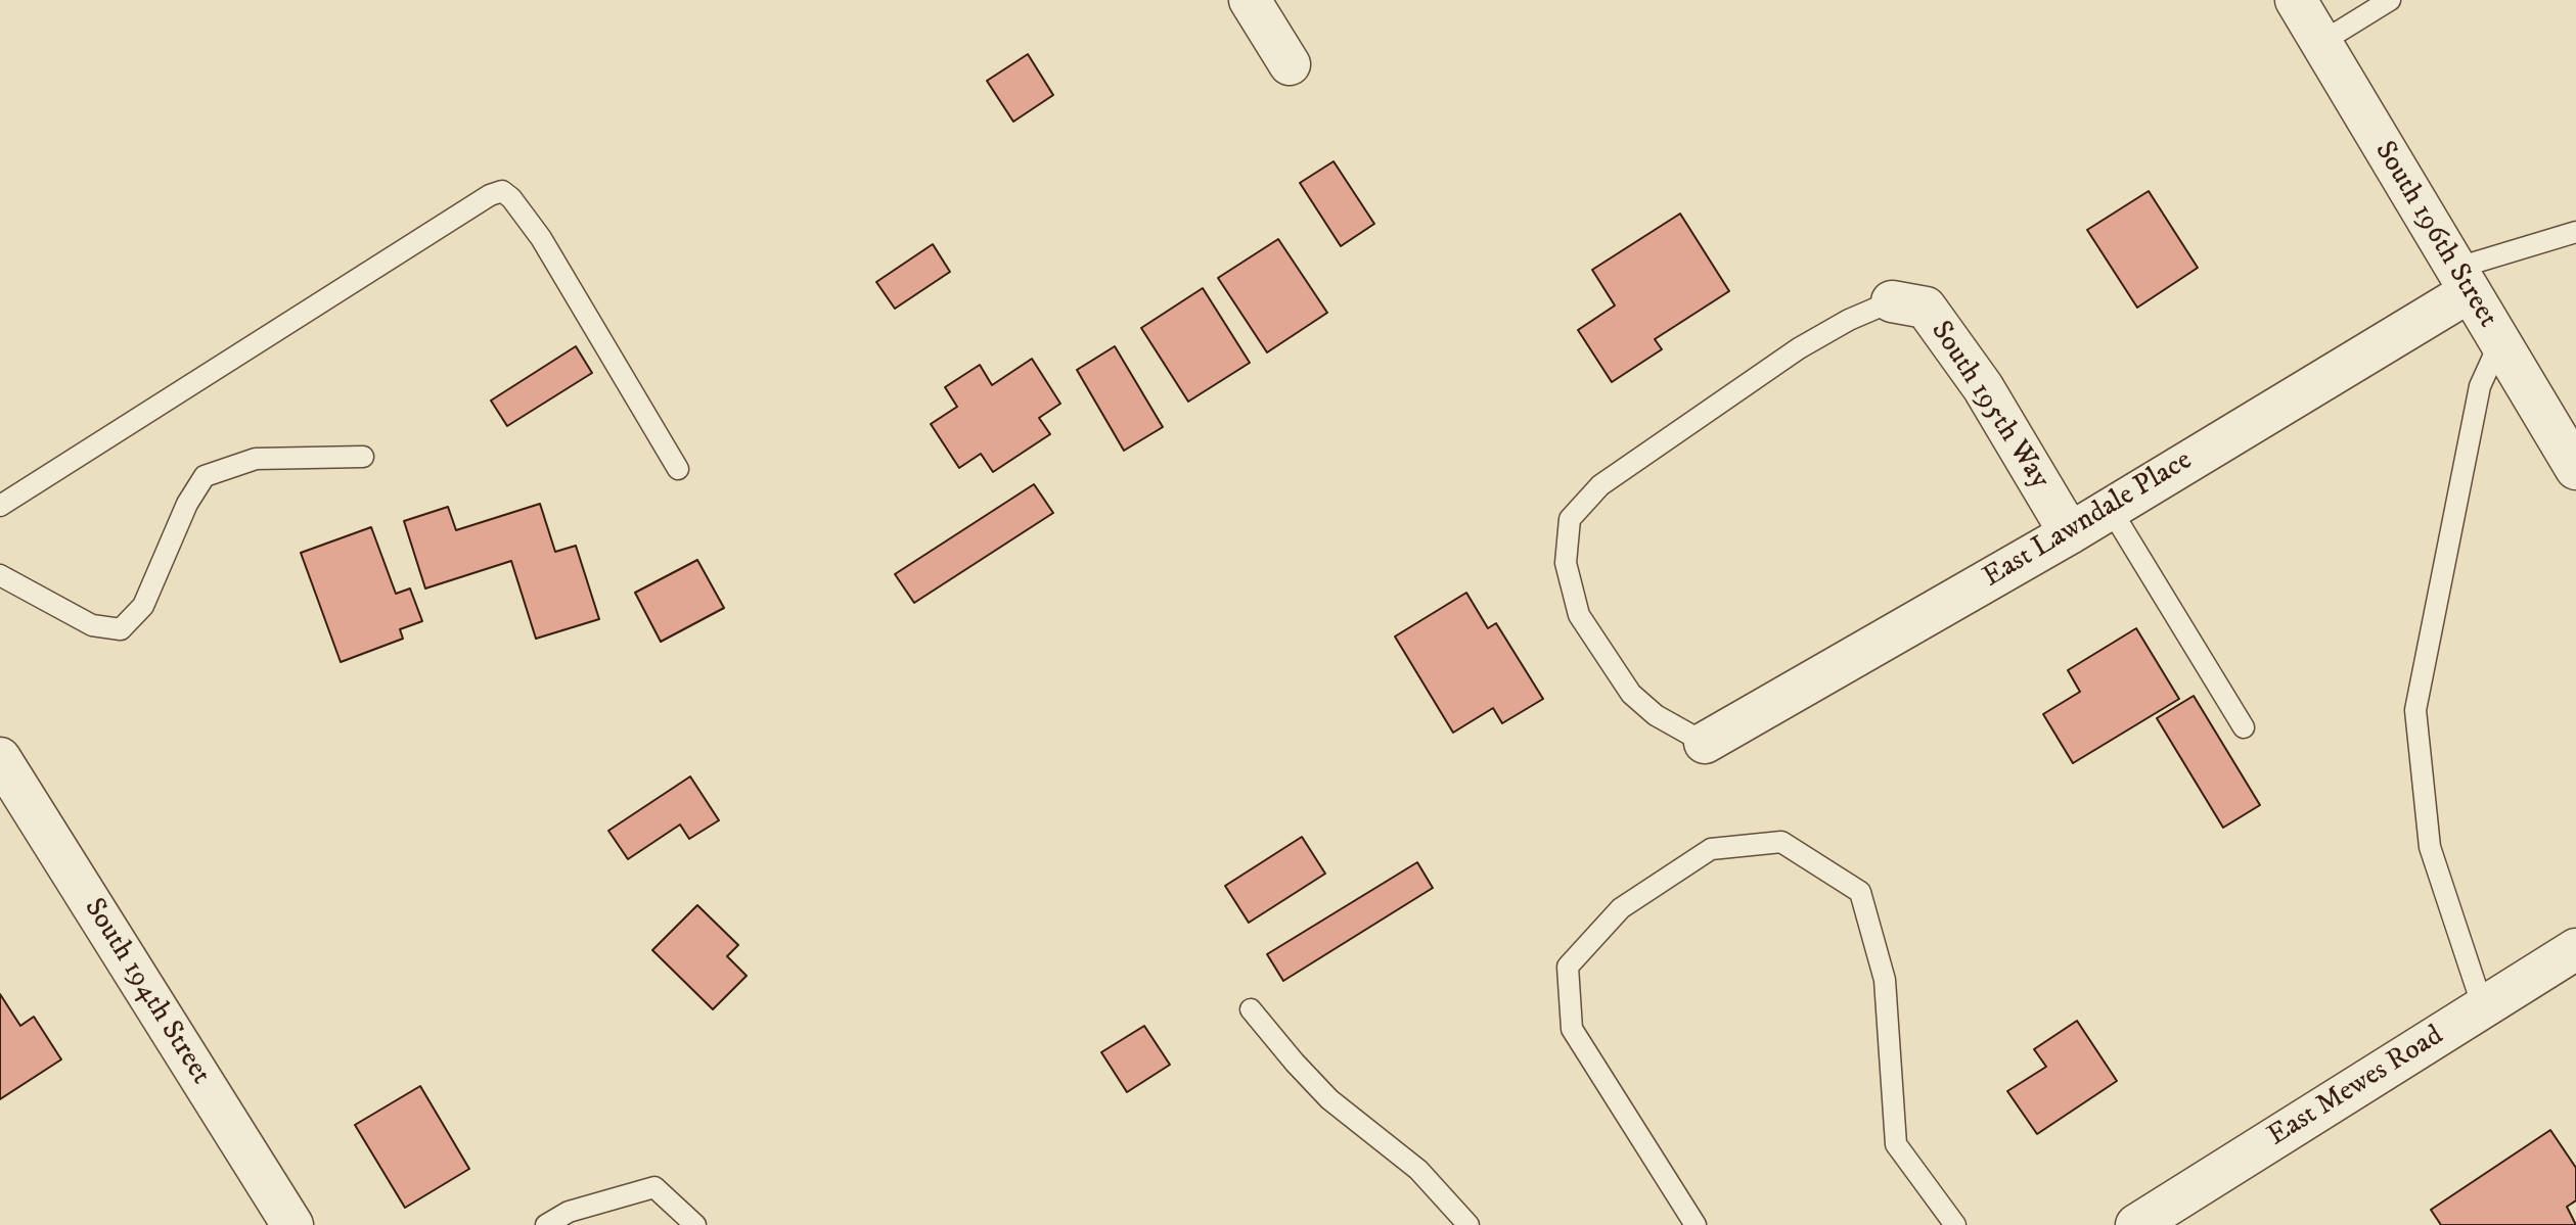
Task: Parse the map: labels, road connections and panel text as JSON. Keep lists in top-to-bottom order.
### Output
{
  "streets": {
    "street": [
      "South 196th Street",
      "South 195th Way",
      "East Lawndale Place",
      "South 194th Street",
      "East Mewes Road"
    ]
  },
  "crossings": [
    ["South 196th Street", "East Lawndale Place"],
    ["South 195th Way", "East Lawndale Place"]
  ]
}
